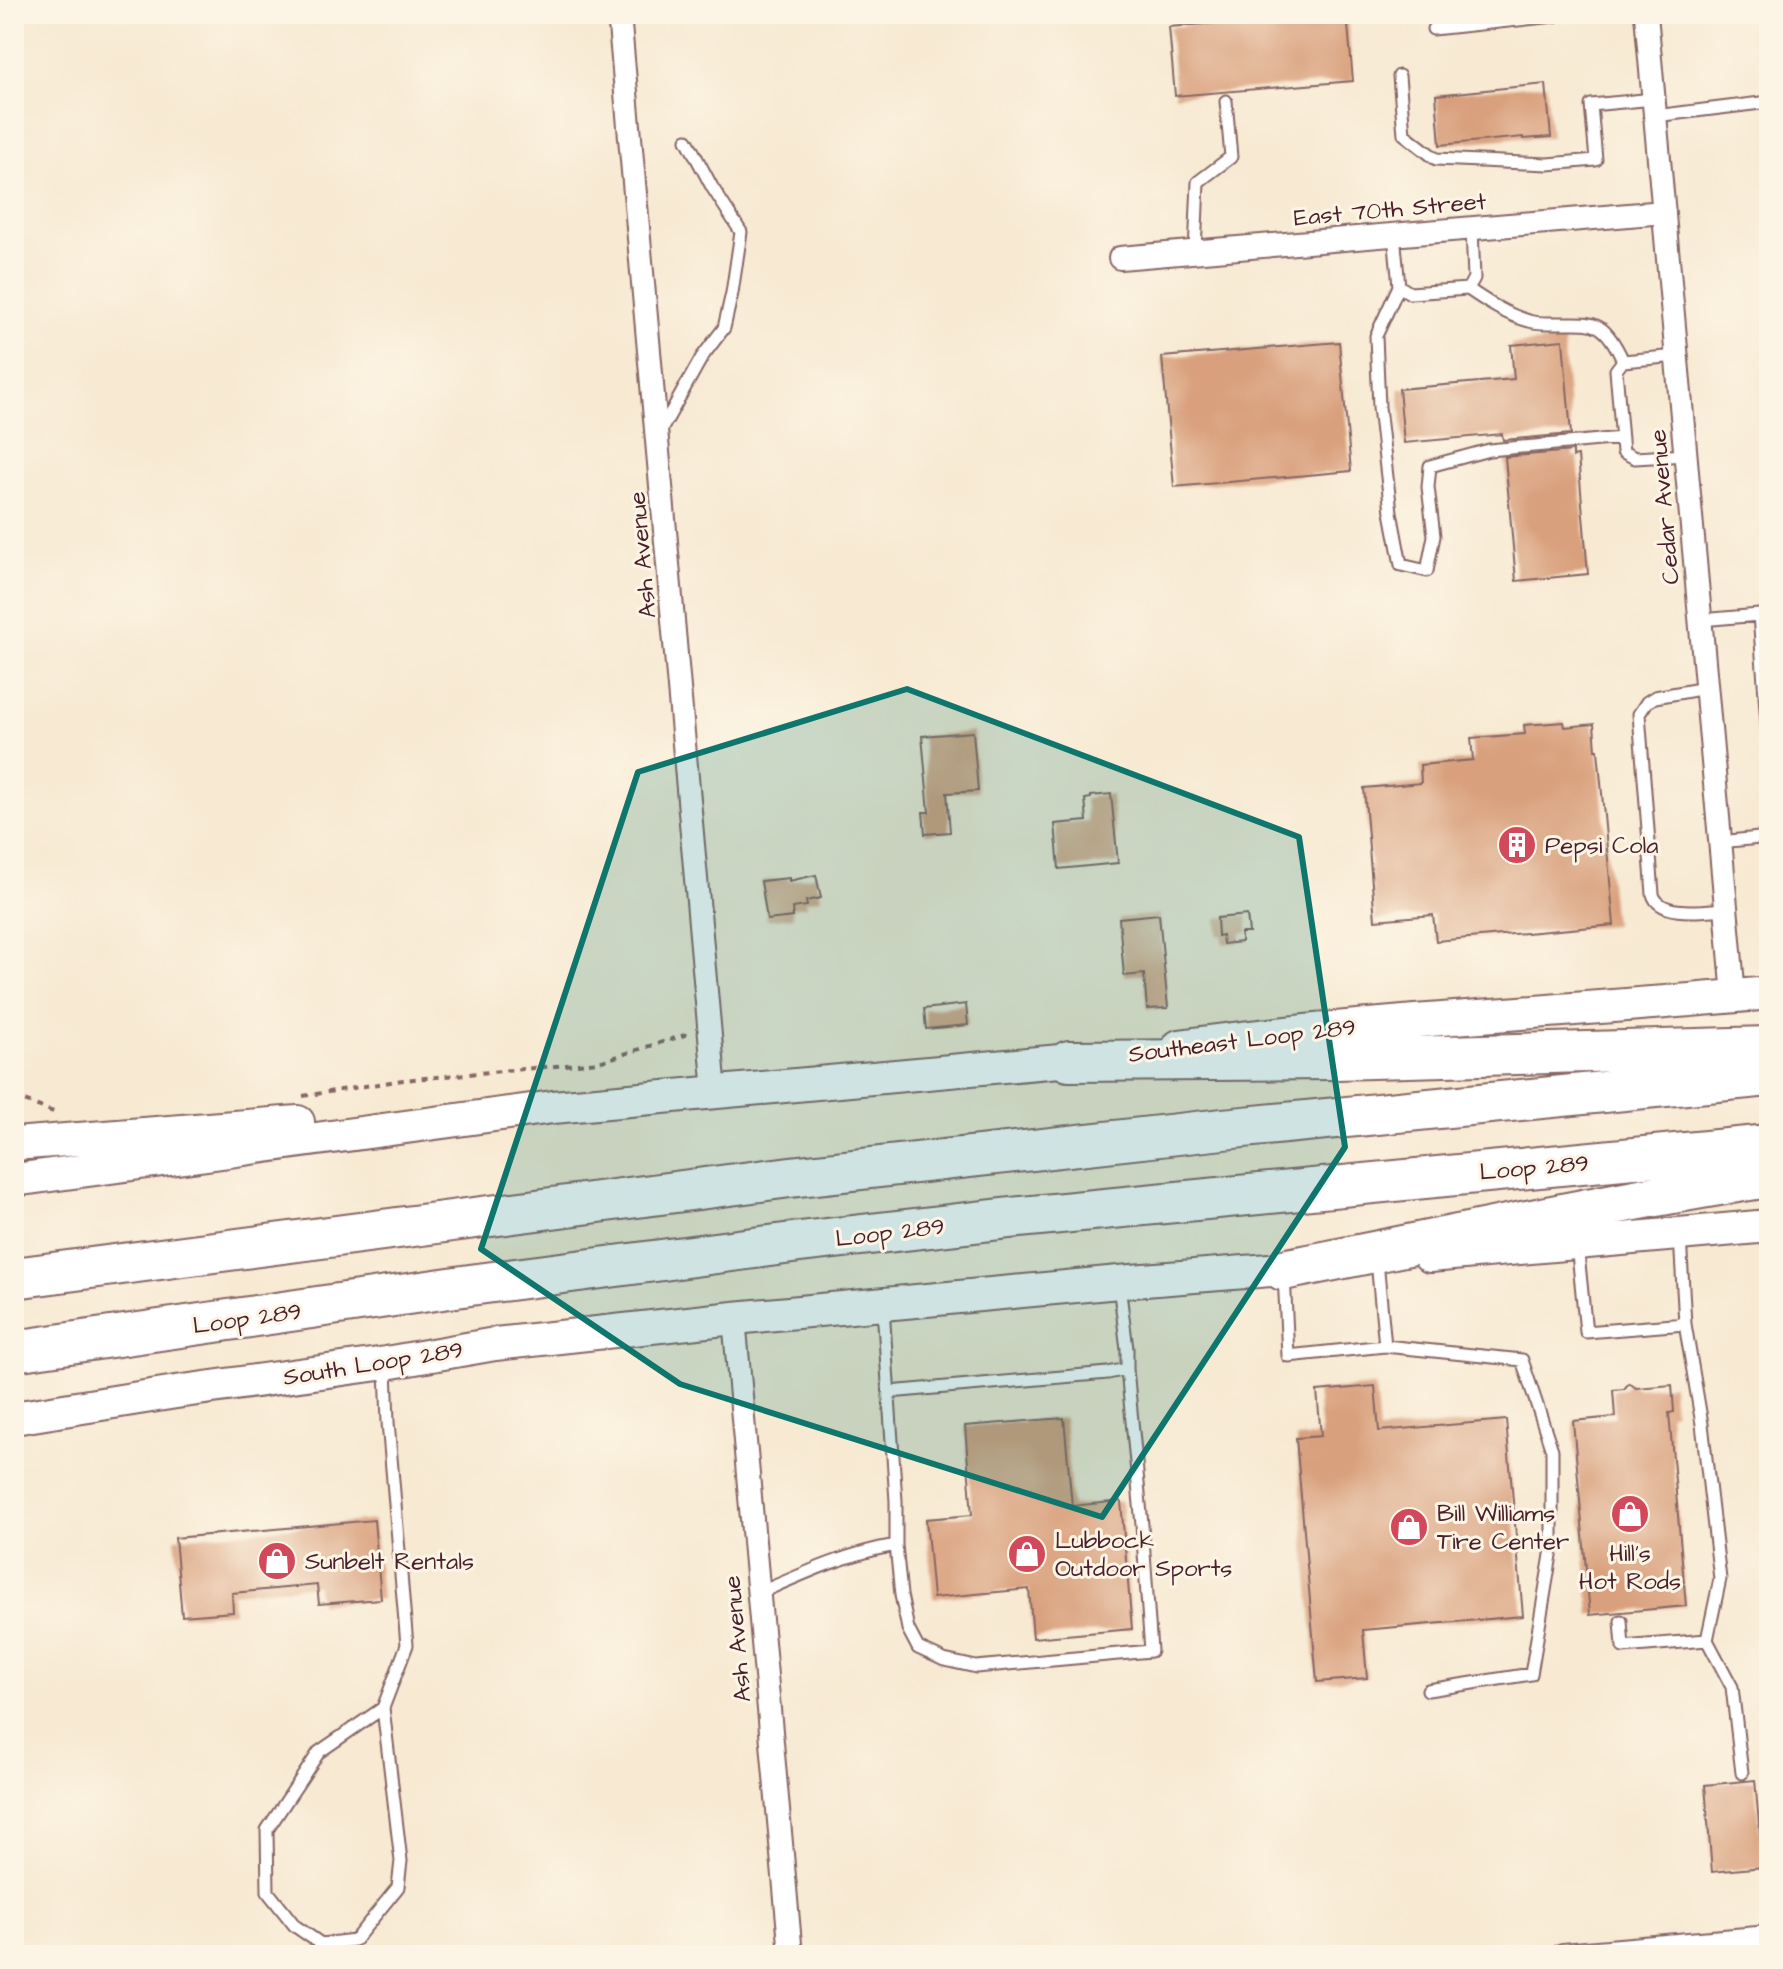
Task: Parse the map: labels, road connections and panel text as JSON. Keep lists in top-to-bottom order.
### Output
{
  "streets": {
    "highway": ["Loop 289"],
    "main road": ["Southeast Loop 289", "South Loop 289"],
    "street": ["East 70th Street", "Cedar Avenue", "Ash Avenue"]
  },
  "crossings": [
    ["East 70th Street", "Cedar Avenue"],
    ["Cedar Avenue", "Southeast Loop 289"],
    ["Ash Avenue", "Southeast Loop 289"],
    ["Ash Avenue", "South Loop 289"]
  ],
  "places": {
    "building": ["Pepsi Cola"],
    "shop": [
      "Hill's Hot Rods",
      "Bill Williams Tire Center",
      "Lubbock Outdoor Sports",
      "Sunbelt Rentals"
    ]
  }
}
